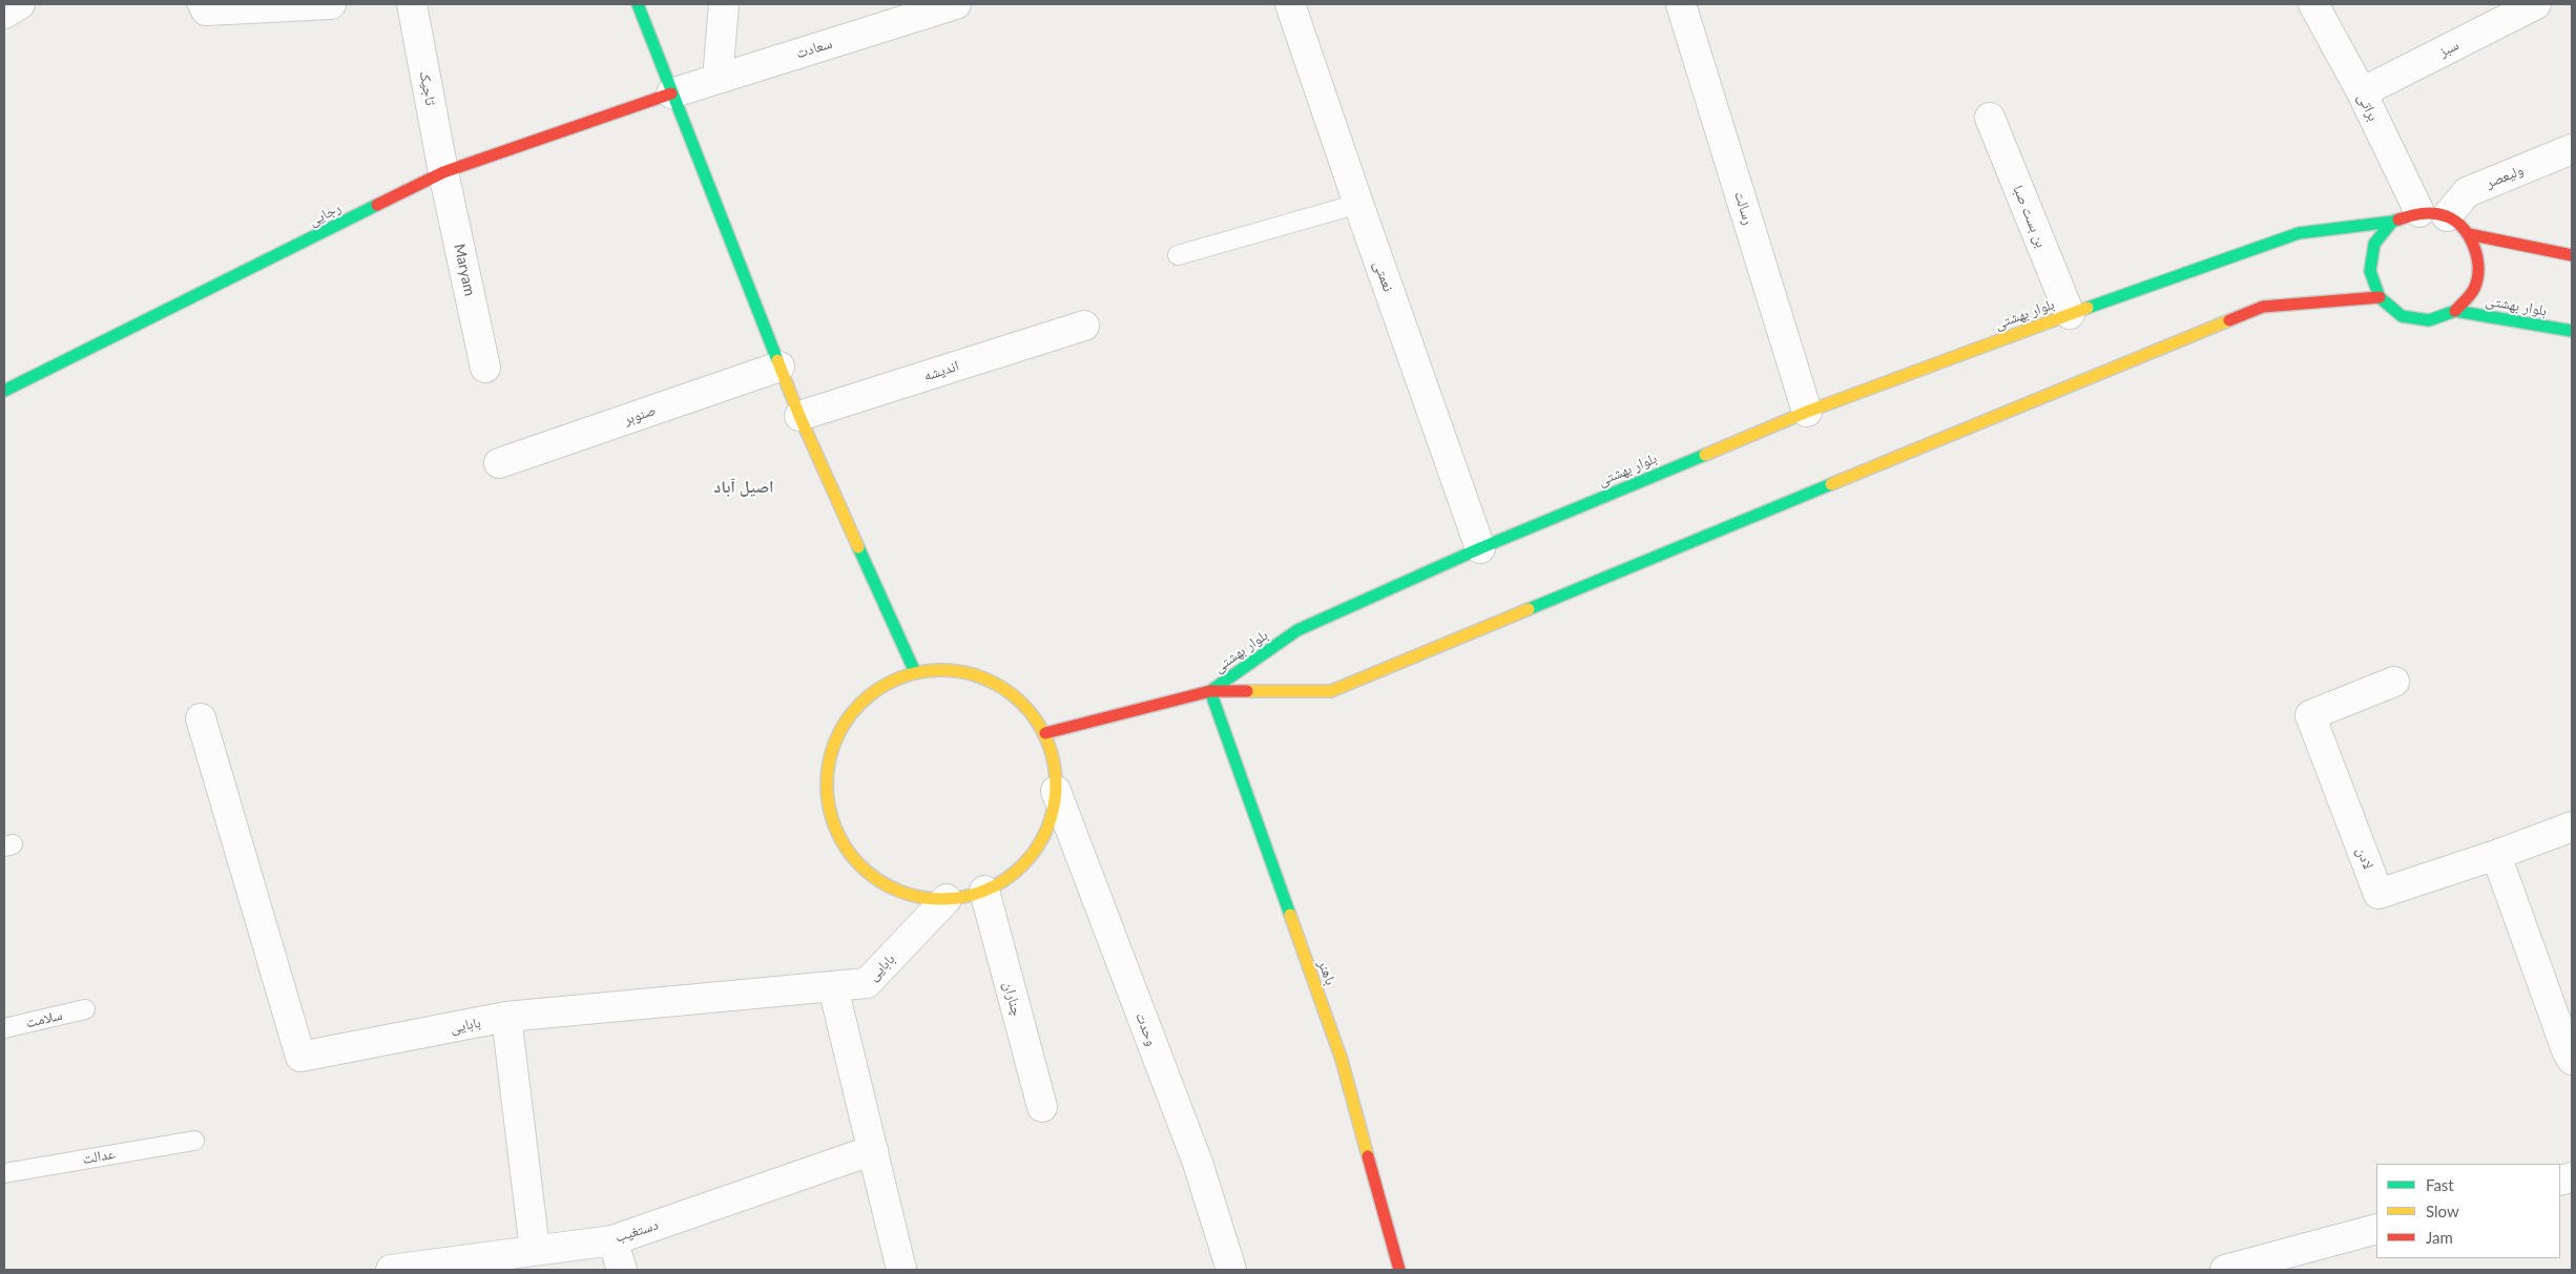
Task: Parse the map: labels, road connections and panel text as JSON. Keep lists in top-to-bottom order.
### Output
{
  "streets": {
    "main road": ["رجایی", "بلوار بهشتی", "باهنر"],
    "street": [
      "سعادت",
      "سبز",
      "تاجیک",
      "براتی",
      "ولیعصر",
      "رسالت",
      "بن بست صبا",
      "Maryam",
      "نعمتی",
      "اندیشه",
      "صنوبر",
      "لادن",
      "بابایی",
      "چناران",
      "وحدت",
      "دستغیب"
    ],
    "lane": ["سلامت", "عدالت"]
  },
  "crossings": [
    ["سعادت", "رجایی"],
    ["سبز", "براتی"],
    ["تاجیک", "رجایی"],
    ["تاجیک", "Maryam"],
    ["براتی", "ولیعصر"],
    ["براتی", "بلوار بهشتی"],
    ["ولیعصر", "بلوار بهشتی"],
    ["رسالت", "بلوار بهشتی"],
    ["رجایی", "Maryam"],
    ["بن بست صبا", "بلوار بهشتی"],
    ["نعمتی", "بلوار بهشتی"],
    ["بلوار بهشتی", "باهنر"]
  ],
  "districts": ["اصیل آباد"],
  "legend": ["Fast", "Slow", "Jam"]
}
